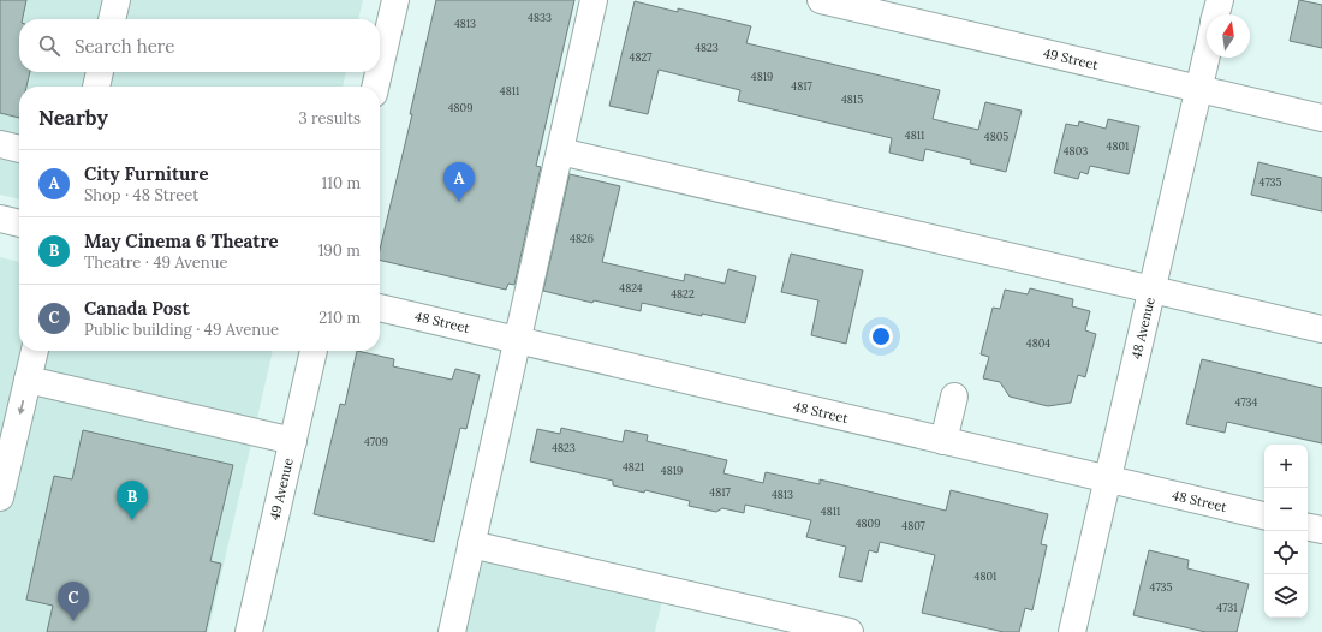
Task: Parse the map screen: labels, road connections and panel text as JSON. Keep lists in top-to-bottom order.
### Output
{
  "streets": {
    "street": [
      "49 Street",
      "48 Street",
      "48 Avenue",
      "49 Avenue"
    ]
  },
  "crossings": [
    ["49 Street", "48 Avenue"],
    ["48 Street", "48 Avenue"]
  ],
  "house_numbers": [
    "4833",
    "4813",
    "4823",
    "4827",
    "4819",
    "4817",
    "4811",
    "4815",
    "4809",
    "4811",
    "4805",
    "4801",
    "4803",
    "4735",
    "4826",
    "4824",
    "4822",
    "4804",
    "4734",
    "4709",
    "4823",
    "4821",
    "4819",
    "4817",
    "4813",
    "4811",
    "4809",
    "4807",
    "4801",
    "4735",
    "4731"
  ],
  "north": "top",
  "page": {
    "search": "Search here",
    "heading": ["Nearby", "3 results"],
    "list": [
      {
        "mark": "A",
        "name": "City Furniture",
        "note": "Shop · 48 Street",
        "value": "110 m"
      },
      {
        "mark": "B",
        "name": "May Cinema 6 Theatre",
        "note": "Theatre · 49 Avenue",
        "value": "190 m"
      },
      {
        "mark": "C",
        "name": "Canada Post",
        "note": "Public building · 49 Avenue",
        "value": "210 m"
      }
    ],
    "pins": ["A", "B", "C"],
    "map_buttons": ["+", "−"]
  }
}
